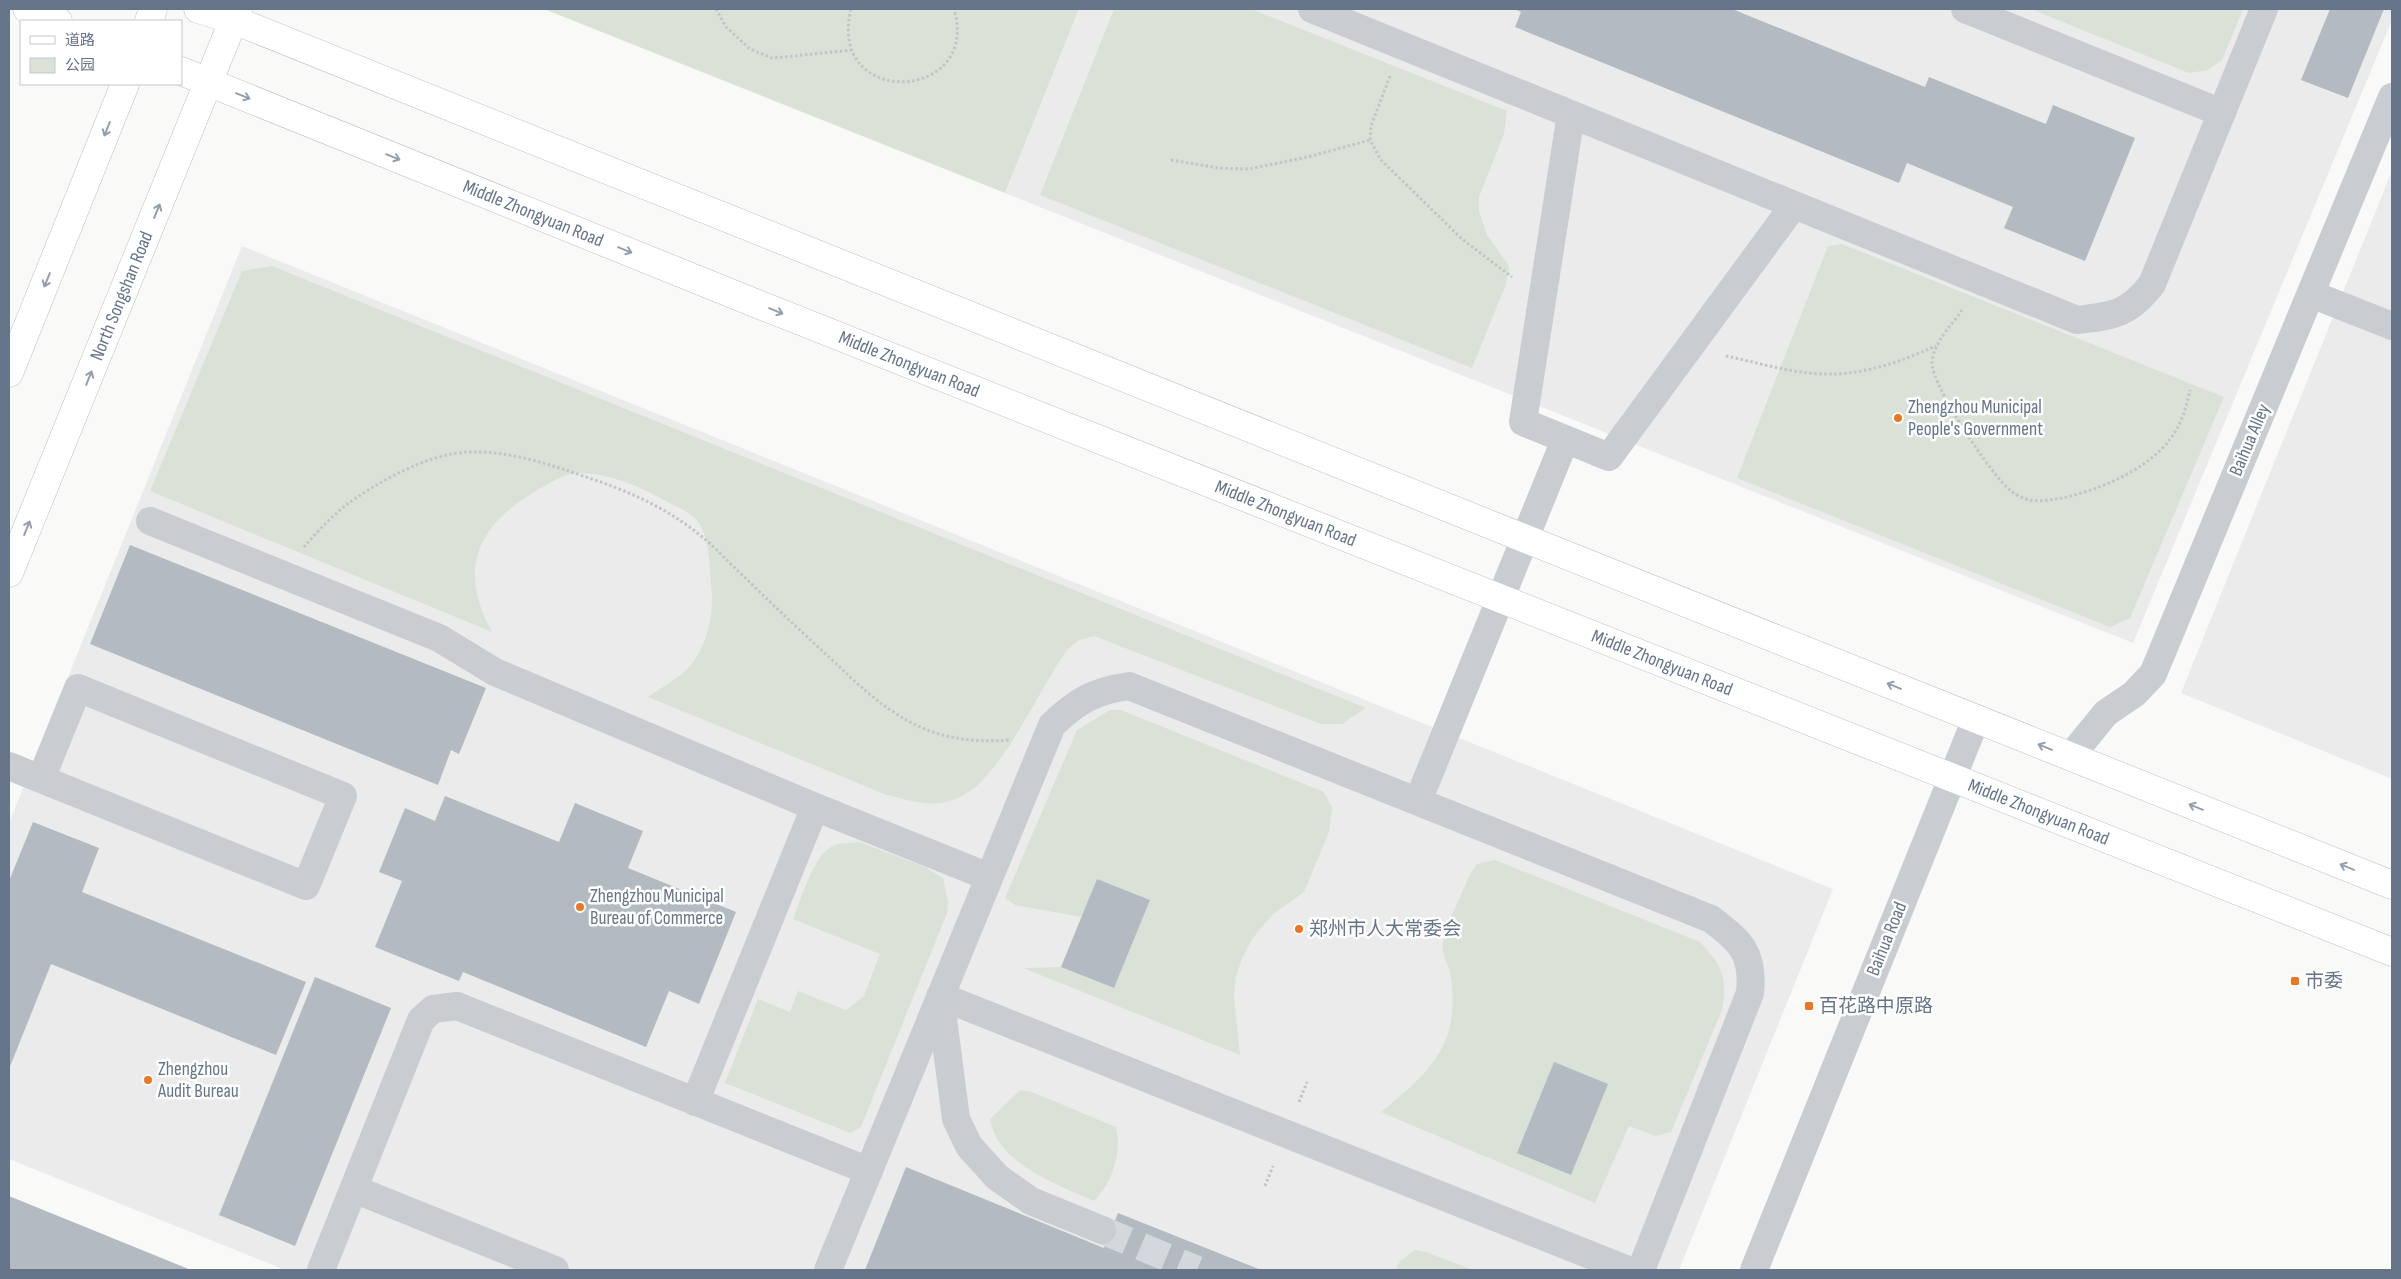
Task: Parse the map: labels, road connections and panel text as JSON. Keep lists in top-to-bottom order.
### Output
{
  "streets": {
    "main road": ["Middle Zhongyuan Road", "North Songshan Road"],
    "street": ["Baihua Alley", "Baihua Road"]
  },
  "crossings": [
    ["Middle Zhongyuan Road", "North Songshan Road"],
    ["Middle Zhongyuan Road", "Baihua Road"]
  ],
  "places": {
    "other": [
      "Zhengzhou Municipal People's Government",
      "Zhengzhou Municipal Bureau of Commerce",
      "郑州市人大常委会",
      "Zhengzhou Audit Bureau"
    ],
    "transit": ["市委", "百花路中原路"]
  },
  "legend": ["道路", "公园"]
}
